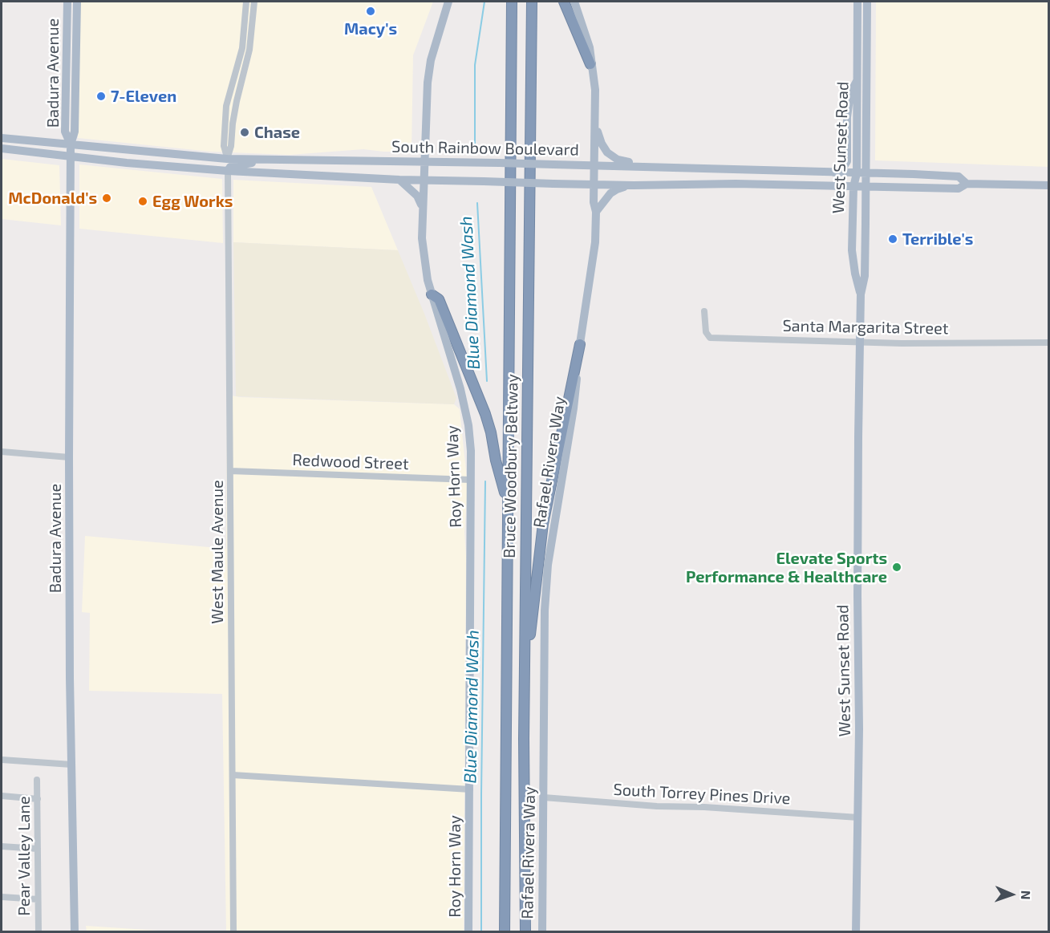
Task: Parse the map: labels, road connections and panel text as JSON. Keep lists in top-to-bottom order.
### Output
{
  "streets": {
    "highway": ["Bruce Woodbury Beltway"],
    "main road": [
      "Badura Avenue",
      "West Sunset Road",
      "South Rainbow Boulevard",
      "Rafael Rivera Way",
      "Roy Horn Way"
    ],
    "street": [
      "Santa Margarita Street",
      "Redwood Street",
      "West Maule Avenue",
      "South Torrey Pines Drive",
      "Pear Valley Lane"
    ]
  },
  "crossings": [
    ["Badura Avenue", "South Rainbow Boulevard"],
    ["West Sunset Road", "South Rainbow Boulevard"],
    ["West Sunset Road", "Santa Margarita Street"],
    ["West Sunset Road", "South Torrey Pines Drive"],
    ["South Rainbow Boulevard", "Rafael Rivera Way"],
    ["South Rainbow Boulevard", "Roy Horn Way"],
    ["South Rainbow Boulevard", "West Maule Avenue"],
    ["Redwood Street", "Roy Horn Way"],
    ["Redwood Street", "West Maule Avenue"],
    ["Rafael Rivera Way", "South Torrey Pines Drive"]
  ],
  "water": ["Blue Diamond Wash"],
  "places": [
    "Macy's",
    "7-Eleven",
    "Chase",
    "McDonald's",
    "Egg Works",
    "Terrible's",
    "Elevate Sports Performance & Healthcare"
  ],
  "north": "right"
}
